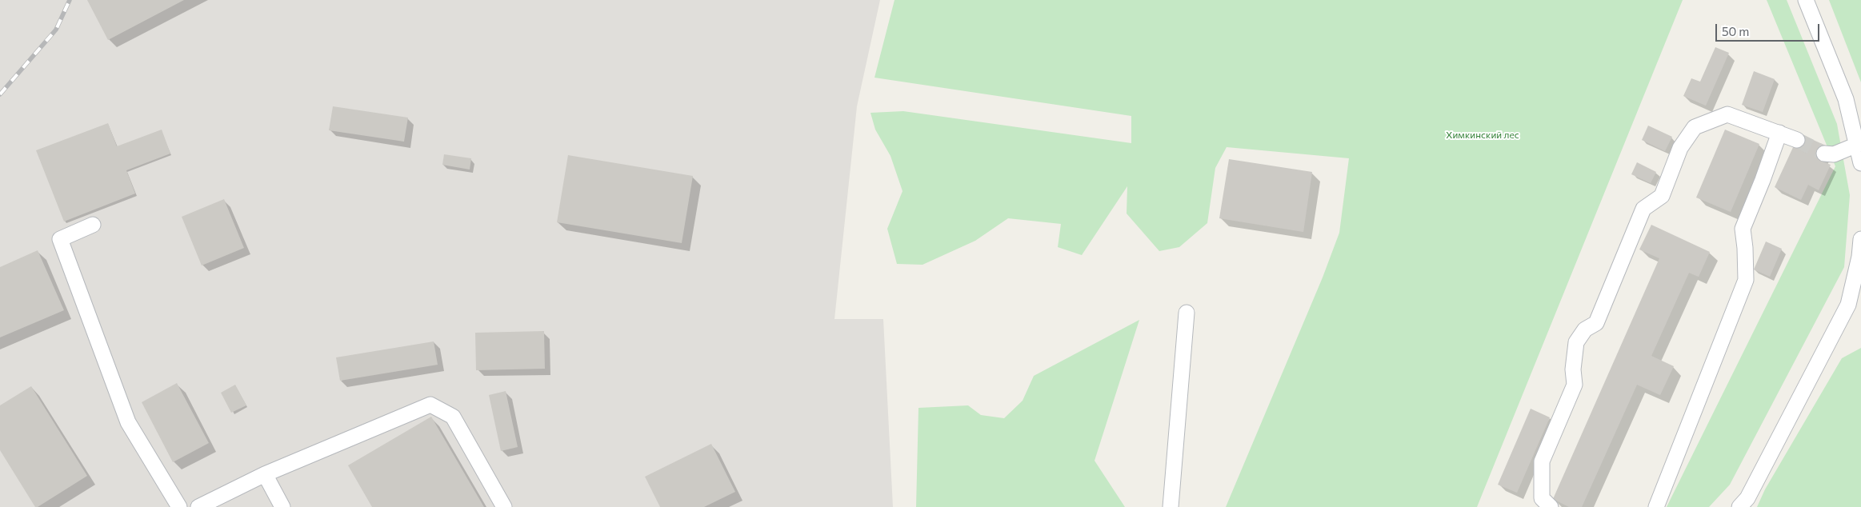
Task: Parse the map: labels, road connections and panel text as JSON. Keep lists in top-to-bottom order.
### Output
{
  "parks": ["Химкинский лес"],
  "scale_bar": "50 m"
}
